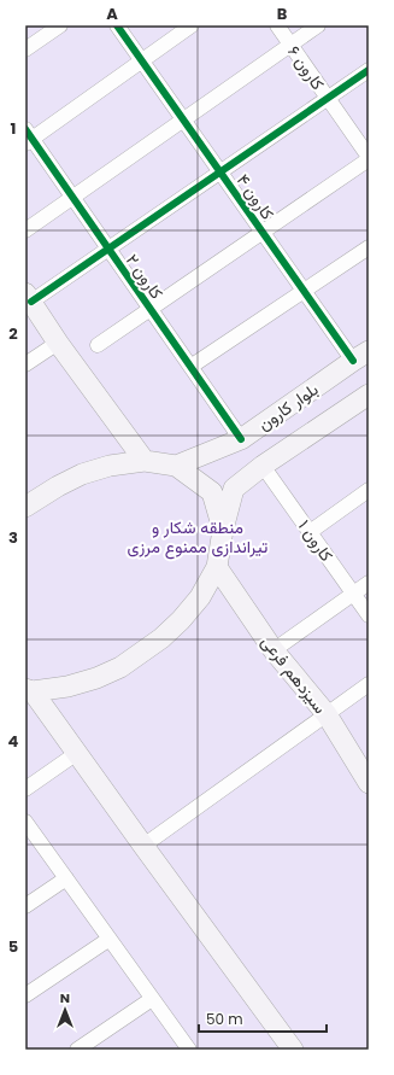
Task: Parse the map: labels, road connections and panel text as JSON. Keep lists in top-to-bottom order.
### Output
{
  "streets": {
    "main road": ["بلوار کارون", "سیزدهم فرعی"],
    "street": [
      "کارون ۶",
      "کارون ۴",
      "کارون ۲",
      "کارون ۱"
    ]
  },
  "crossings": [
    ["کارون ۴", "بلوار کارون"],
    ["کارون ۲", "بلوار کارون"],
    ["بلوار کارون", "کارون ۱"],
    ["بلوار کارون", "سیزدهم فرعی"]
  ],
  "parks": ["منطقه شکار و تیراندازی ممنوع مرزی"],
  "scale_bar": "50 m",
  "north": "top",
  "grid": {
    "columns": ["A", "B"],
    "rows": [
      "1",
      "2",
      "3",
      "4",
      "5"
    ]
  }
}
